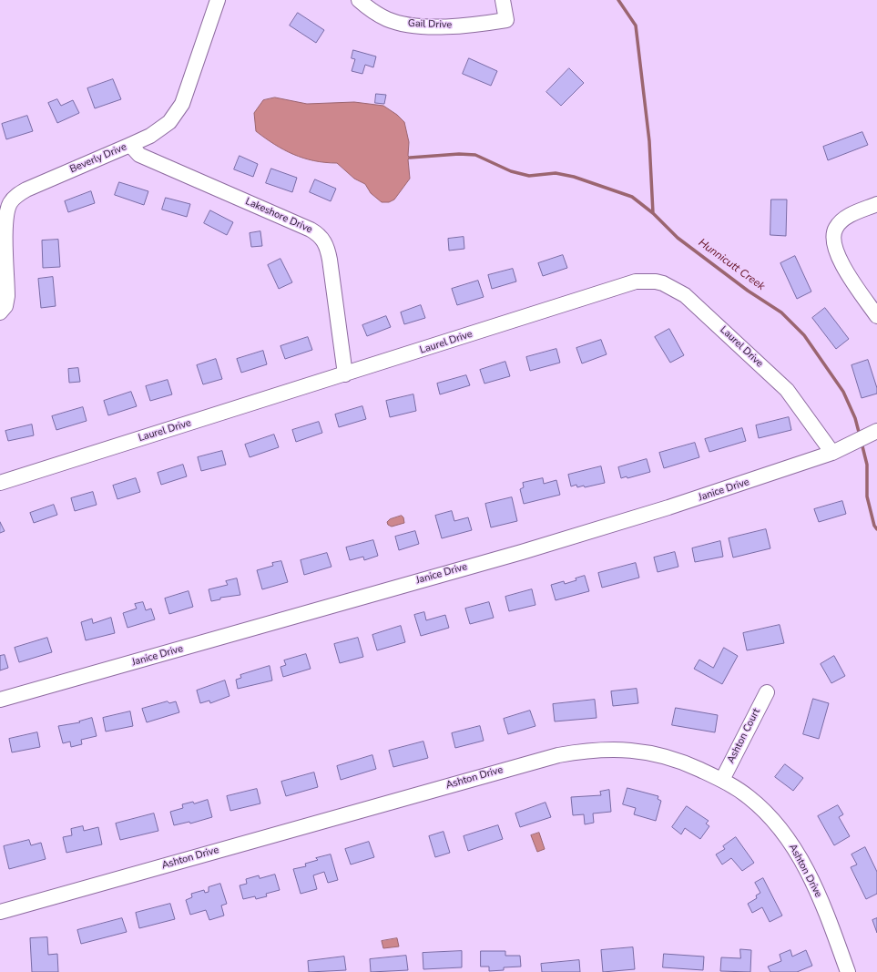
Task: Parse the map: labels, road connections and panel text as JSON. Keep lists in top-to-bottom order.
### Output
{
  "streets": {
    "street": [
      "Gail Drive",
      "Beverly Drive",
      "Lakeshore Drive",
      "Laurel Drive",
      "Janice Drive",
      "Ashton Court",
      "Ashton Drive"
    ]
  },
  "crossings": [
    ["Beverly Drive", "Lakeshore Drive"],
    ["Lakeshore Drive", "Laurel Drive"],
    ["Laurel Drive", "Janice Drive"],
    ["Ashton Court", "Ashton Drive"]
  ],
  "water": ["Hunnicutt Creek"]
}
